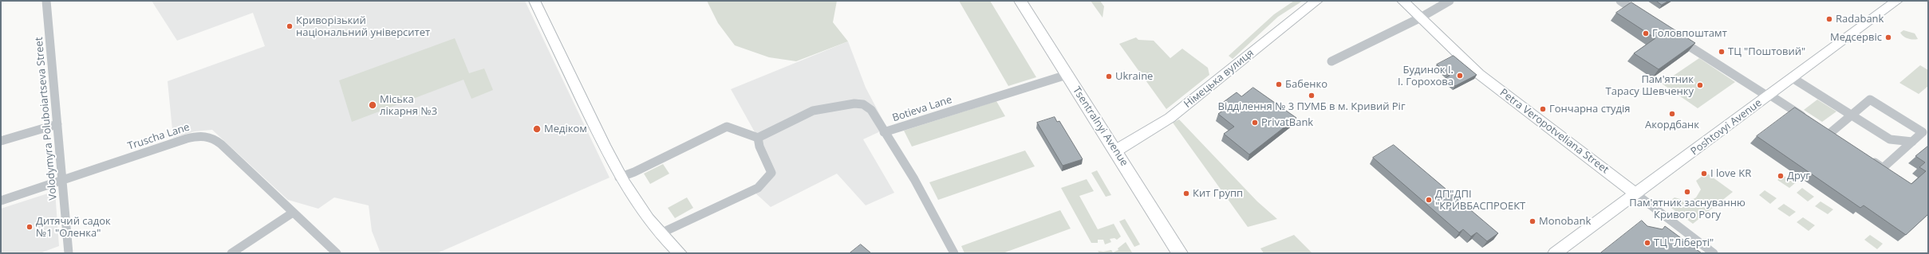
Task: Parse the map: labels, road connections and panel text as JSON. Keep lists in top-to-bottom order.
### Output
{
  "streets": {
    "main road": ["Tsentralnyi Avenue"],
    "street": [
      "Німецька вулиця",
      "Botieva Lane",
      "Volodymyra Poluboiartseva Street",
      "Poshtovyi Avenue",
      "Petra Veropotveliana Street",
      "Truscha Lane"
    ]
  },
  "crossings": [
    ["Німецька вулиця", "Tsentralnyi Avenue"],
    ["Botieva Lane", "Tsentralnyi Avenue"],
    ["Volodymyra Poluboiartseva Street", "Truscha Lane"],
    ["Poshtovyi Avenue", "Petra Veropotveliana Street"]
  ],
  "places": [
    "Radabank",
    "Криворізький національний університет",
    "Головпоштамт",
    "Медсервіс",
    "ТЦ \"Поштовий\"",
    "Будинок І. І. Горохова",
    "Ukraine",
    "Бабенко",
    "Пам'ятник Тарасу Шевченку",
    "Відділення № 3 ПУМБ в м. Кривий Ріг",
    "Міська лікарня №3",
    "Гончарна студія",
    "Акордбанк",
    "PrivatBank",
    "Медіком",
    "I love KR",
    "Друг",
    "Пам'ятник заснуванню Кривого Рогу",
    "Кит Групп",
    "ДП\"ДПІ \"КРИВБАСПРОЕКТ",
    "Monobank",
    "Дитячий садок №1 \"Оленка\"",
    "ТЦ \"Ліберті\""
  ]
}
